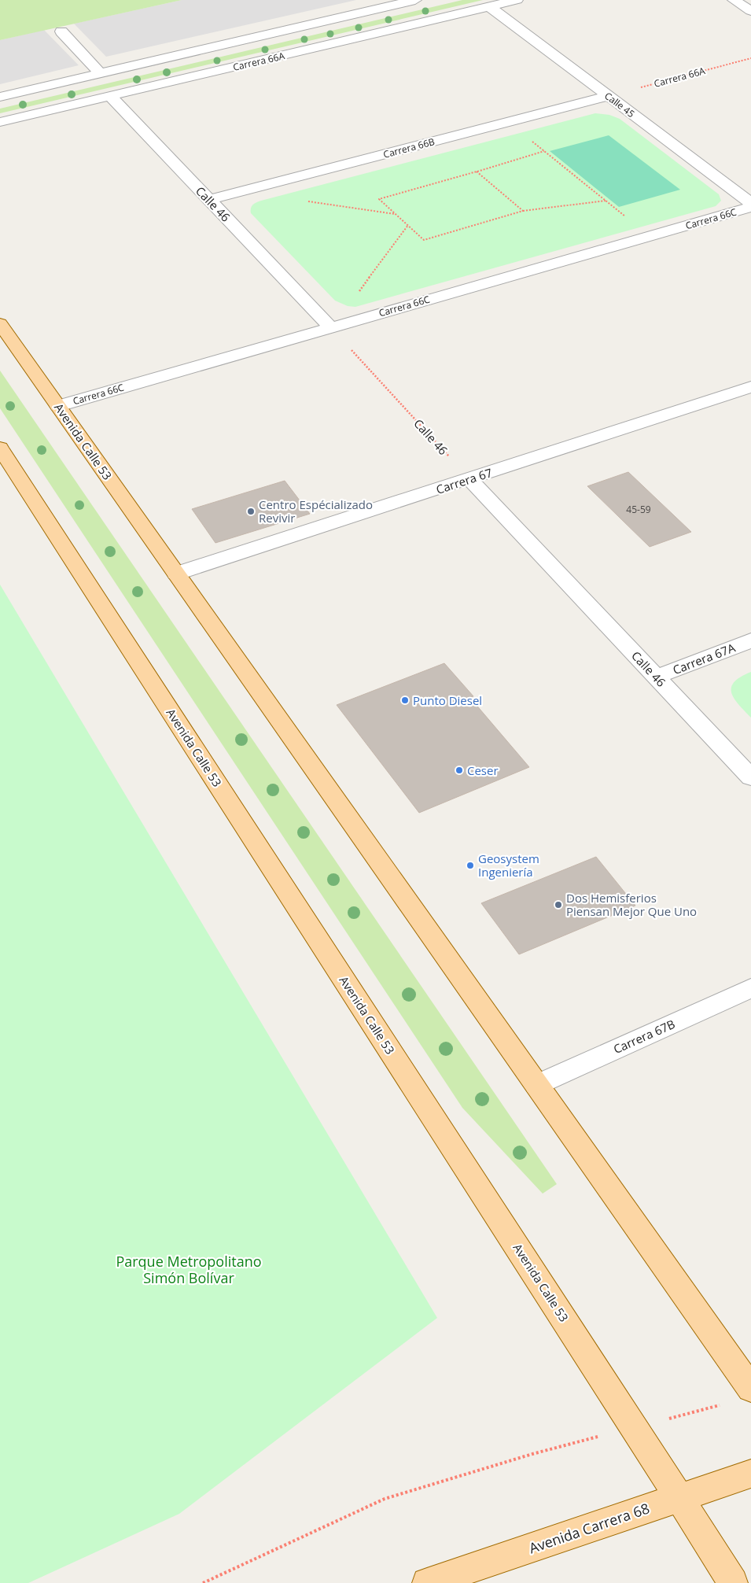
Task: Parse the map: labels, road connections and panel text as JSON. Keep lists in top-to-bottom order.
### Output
{
  "streets": {
    "main road": ["Avenida Calle 53", "Avenida Carrera 68"],
    "street": [
      "Carrera 66A",
      "Calle 45",
      "Carrera 66B",
      "Calle 46",
      "Carrera 66C",
      "Carrera 67",
      "Carrera 67A",
      "Carrera 67B"
    ]
  },
  "crossings": [
    ["Carrera 66A", "Calle 45"],
    ["Carrera 66A", "Carrera 66B"],
    ["Carrera 66A", "Calle 46"],
    ["Calle 45", "Carrera 66B"],
    ["Carrera 66B", "Calle 46"],
    ["Calle 46", "Carrera 66C"],
    ["Calle 46", "Carrera 67"],
    ["Calle 46", "Carrera 67A"],
    ["Carrera 66C", "Avenida Calle 53"],
    ["Avenida Calle 53", "Carrera 67"],
    ["Avenida Calle 53", "Carrera 67B"],
    ["Avenida Calle 53", "Avenida Carrera 68"]
  ],
  "parks": ["Parque Metropolitano Simón Bolívar"],
  "places": [
    "Centro Espécializado Revivir",
    "Punto Diesel",
    "Ceser",
    "Geosystem Ingeniería",
    "Dos Hemisferios Piensan Mejor Que Uno"
  ],
  "house_numbers": ["45-59"]
}
